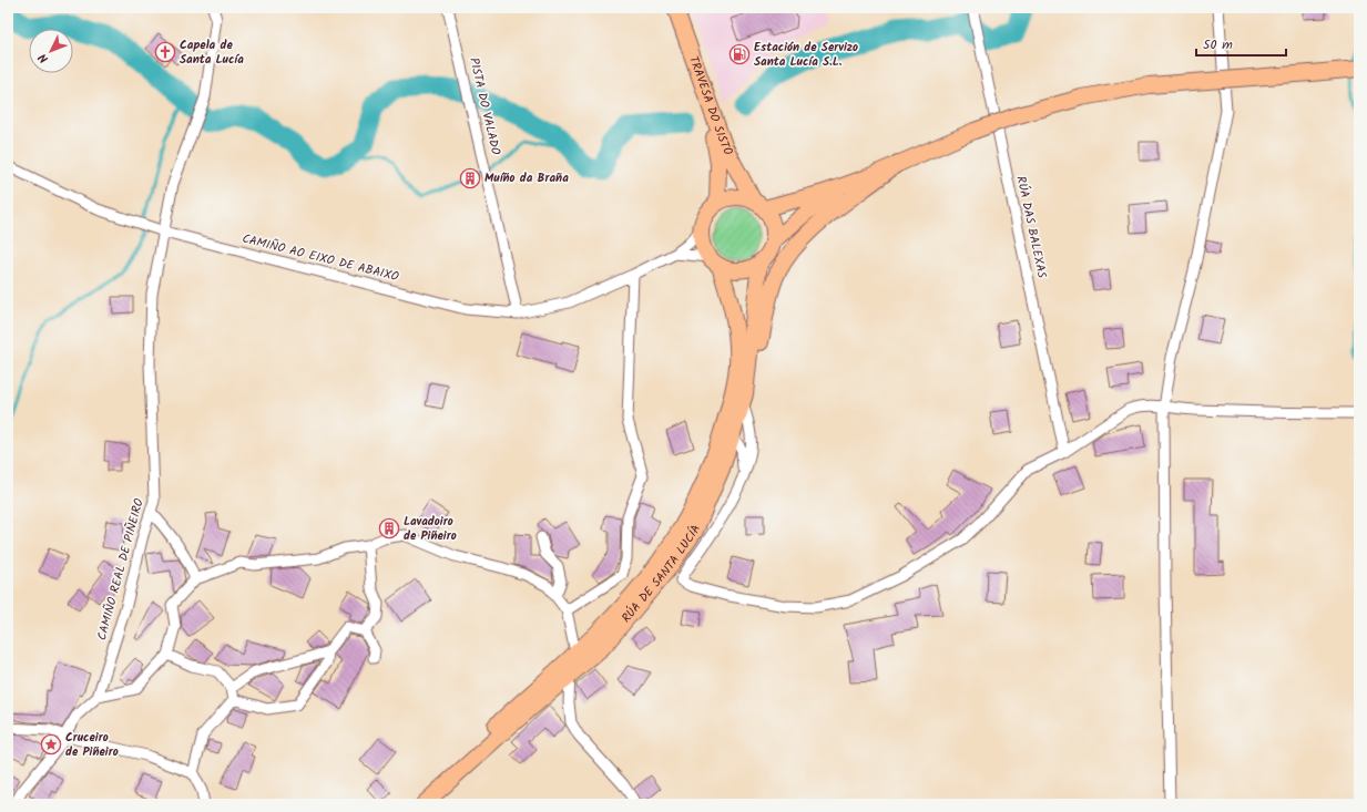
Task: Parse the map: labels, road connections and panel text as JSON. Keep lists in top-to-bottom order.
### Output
{
  "streets": {
    "highway": ["TRAVESA DO SISTO", "RÚA DE SANTA LUCÍA"],
    "street": [
      "PISTA DO VALADO",
      "RÚA DAS BALEXAS",
      "CAMIÑO AO EIXO DE ABAIXO",
      "CAMIÑO REAL DE PIÑEIRO"
    ]
  },
  "crossings": [
    ["PISTA DO VALADO", "CAMIÑO AO EIXO DE ABAIXO"],
    ["TRAVESA DO SISTO", "RÚA DE SANTA LUCÍA"],
    ["CAMIÑO AO EIXO DE ABAIXO", "CAMIÑO REAL DE PIÑEIRO"]
  ],
  "places": {
    "church": ["Capela de Santa Lucía"],
    "fuel station": ["Estación de Servizo Santa Lucía S.L."],
    "building": ["Muíño da Braña", "Lavadoiro de Piñeiro"],
    "place": ["Cruceiro de Piñeiro"]
  },
  "scale_bar": "50 m",
  "north": "bottom left"
}
